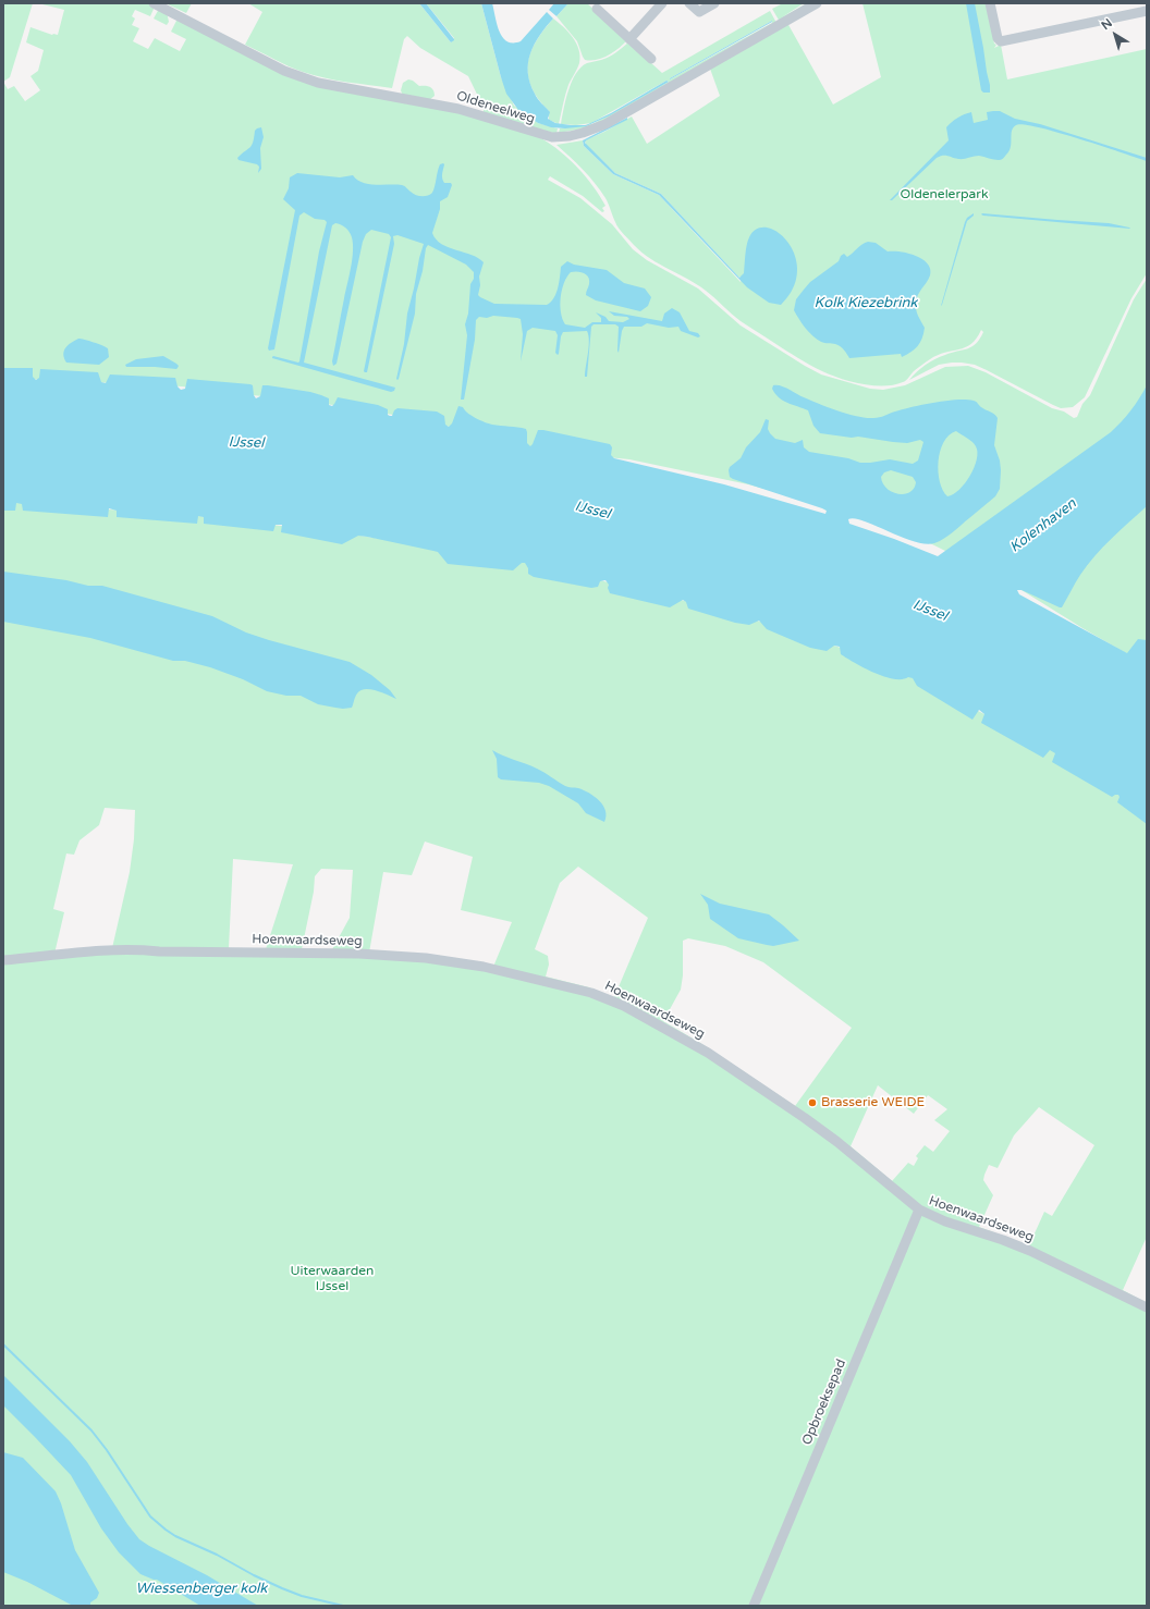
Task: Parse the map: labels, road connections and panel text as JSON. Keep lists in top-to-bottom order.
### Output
{
  "streets": {
    "street": ["Oldeneelweg", "Hoenwaardseweg", "Opbroeksepad"]
  },
  "crossings": [
    ["Hoenwaardseweg", "Opbroeksepad"]
  ],
  "water": [
    "Kolk Kiezebrink",
    "IJssel",
    "Kolenhaven",
    "Wiessenberger kolk"
  ],
  "parks": ["Oldenelerpark", "Uiterwaarden IJssel"],
  "places": ["Brasserie WEIDE"],
  "north": "top left"
}
